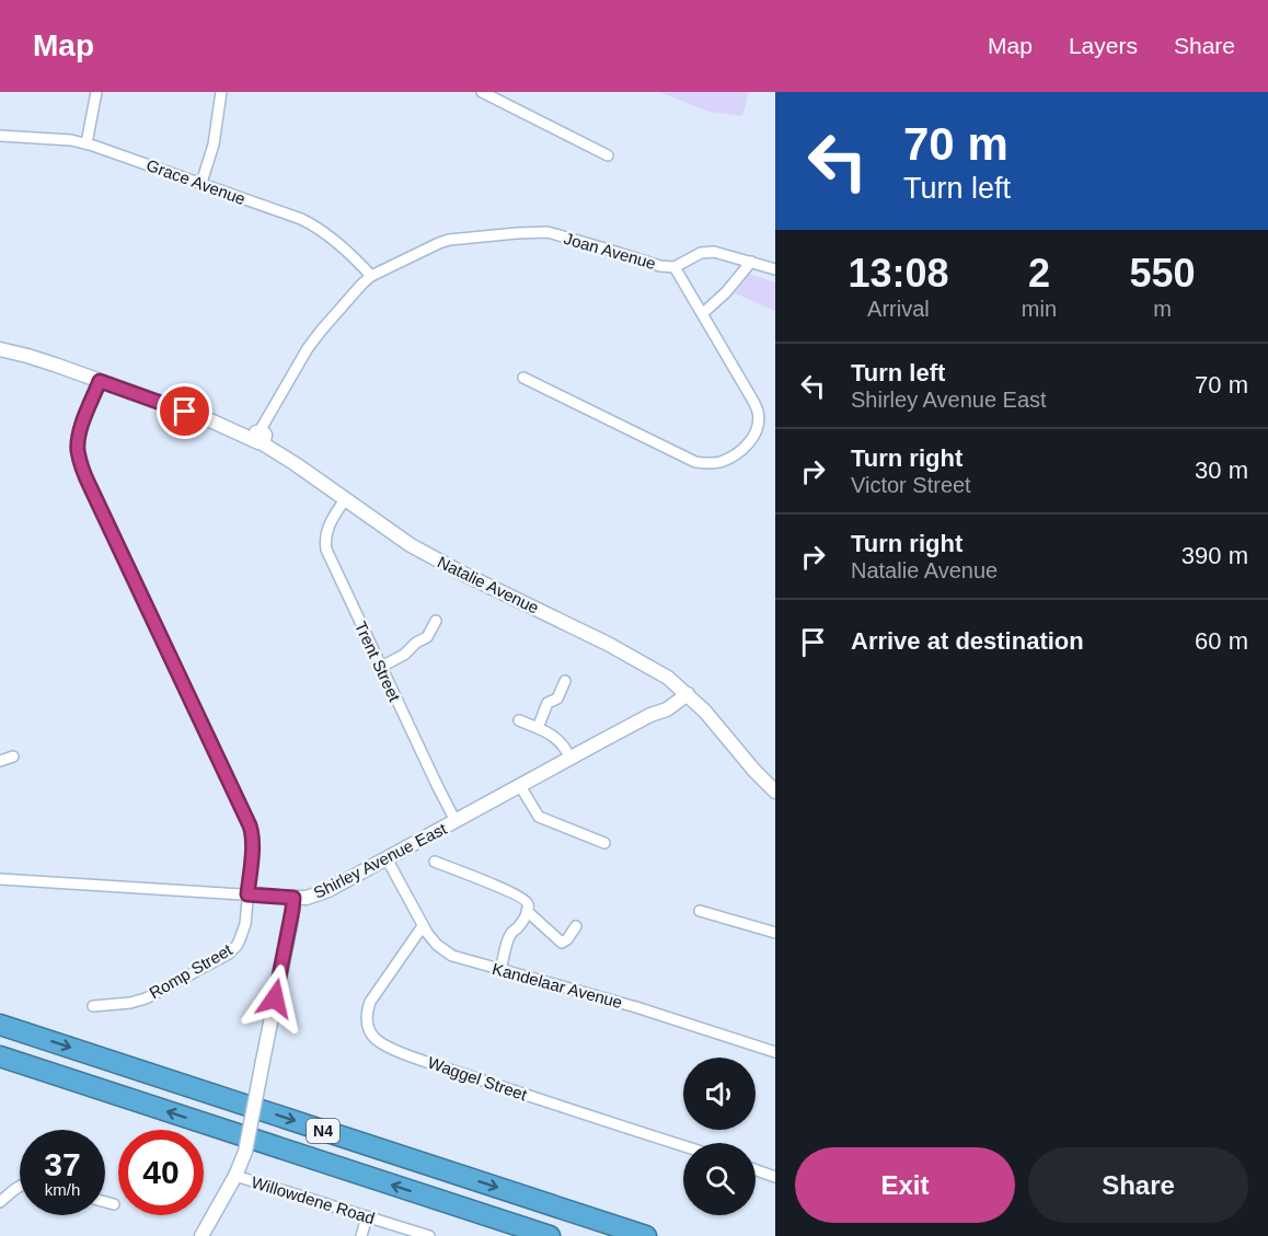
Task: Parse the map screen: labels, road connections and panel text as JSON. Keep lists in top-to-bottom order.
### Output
{
  "streets": {
    "highway": ["N4"],
    "street": [
      "Grace Avenue",
      "Joan Avenue",
      "Natalie Avenue",
      "Trent Street",
      "Shirley Avenue East",
      "Romp Street",
      "Kandelaar Avenue",
      "Waggel Street",
      "Willowdene Road"
    ]
  },
  "crossings": [
    ["Grace Avenue", "Joan Avenue"],
    ["Joan Avenue", "Natalie Avenue"],
    ["Natalie Avenue", "Trent Street"],
    ["Natalie Avenue", "Shirley Avenue East"],
    ["Trent Street", "Shirley Avenue East"],
    ["Shirley Avenue East", "Romp Street"],
    ["Shirley Avenue East", "Kandelaar Avenue"],
    ["Kandelaar Avenue", "Waggel Street"]
  ],
  "page": {
    "header": "Map",
    "nav": ["Map", "Layers", "Share"],
    "turn": ["70 m", "Turn left"],
    "eta": [
      "13:08",
      "Arrival",
      "2",
      "min",
      "550",
      "m"
    ],
    "list": [
      {
        "name": "Turn left",
        "note": "Shirley Avenue East",
        "value": "70 m"
      },
      {
        "name": "Turn right",
        "note": "Victor Street",
        "value": "30 m"
      },
      {
        "name": "Turn right",
        "note": "Natalie Avenue",
        "value": "390 m"
      },
      {
        "name": "Arrive at destination",
        "value": "60 m"
      }
    ],
    "speed": "37 km/h",
    "limit": "40",
    "buttons": ["Exit", "Share"]
  }
}
